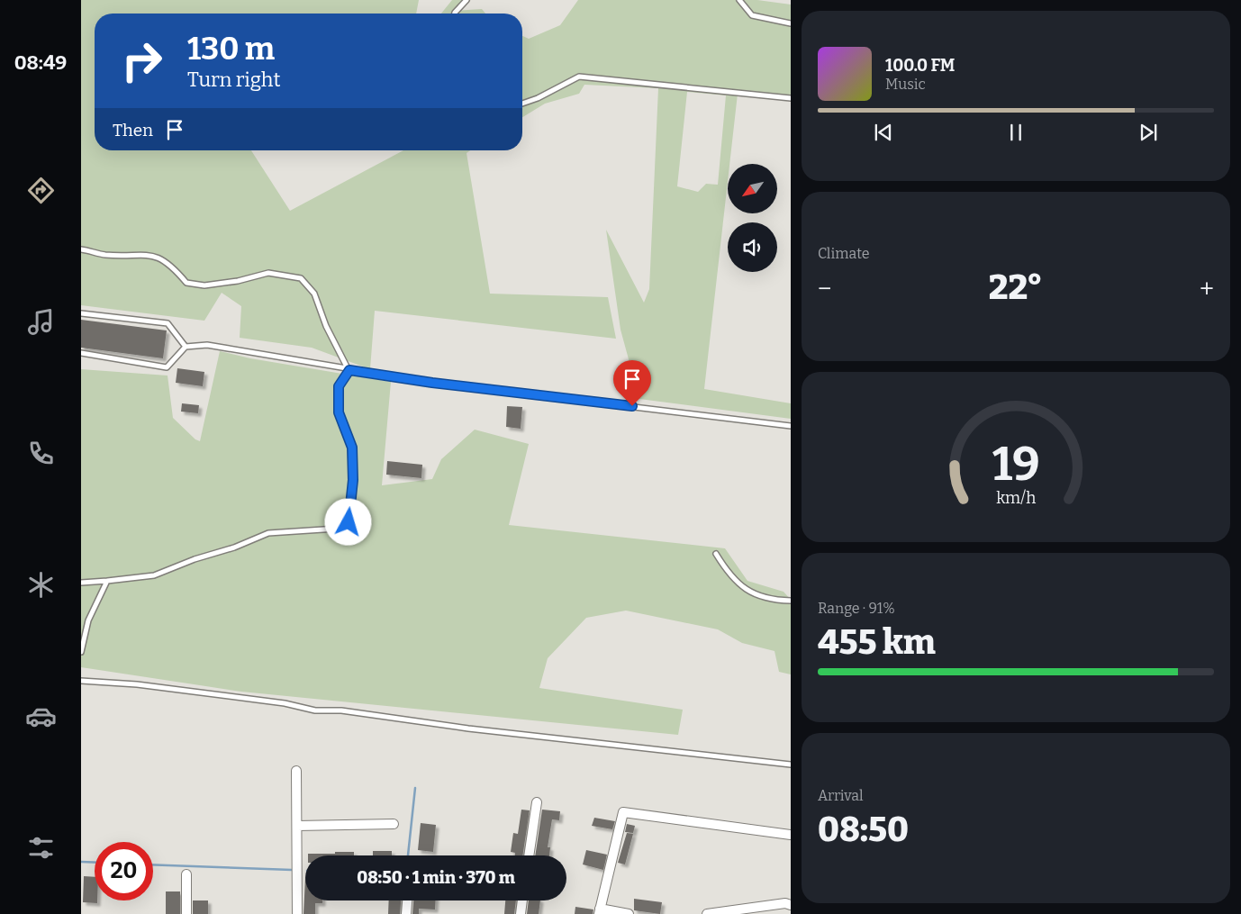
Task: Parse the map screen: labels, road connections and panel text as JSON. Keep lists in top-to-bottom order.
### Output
{
  "north": "bottom left",
  "page": {
    "tabs": "08:49",
    "turn": ["130 m", "Turn right"],
    "song": ["100.0 FM", "Music"],
    "then": "Then",
    "tile": [
      "Climate",
      ["Range · 91%", "455 km"],
      ["Arrival", "08:50"]
    ],
    "heat": ["−", "22°", "+"],
    "limit": "20",
    "trip": "08:50 · 1 min · 370 m",
    "gauge": ["19", "km/h"]
  }
}
